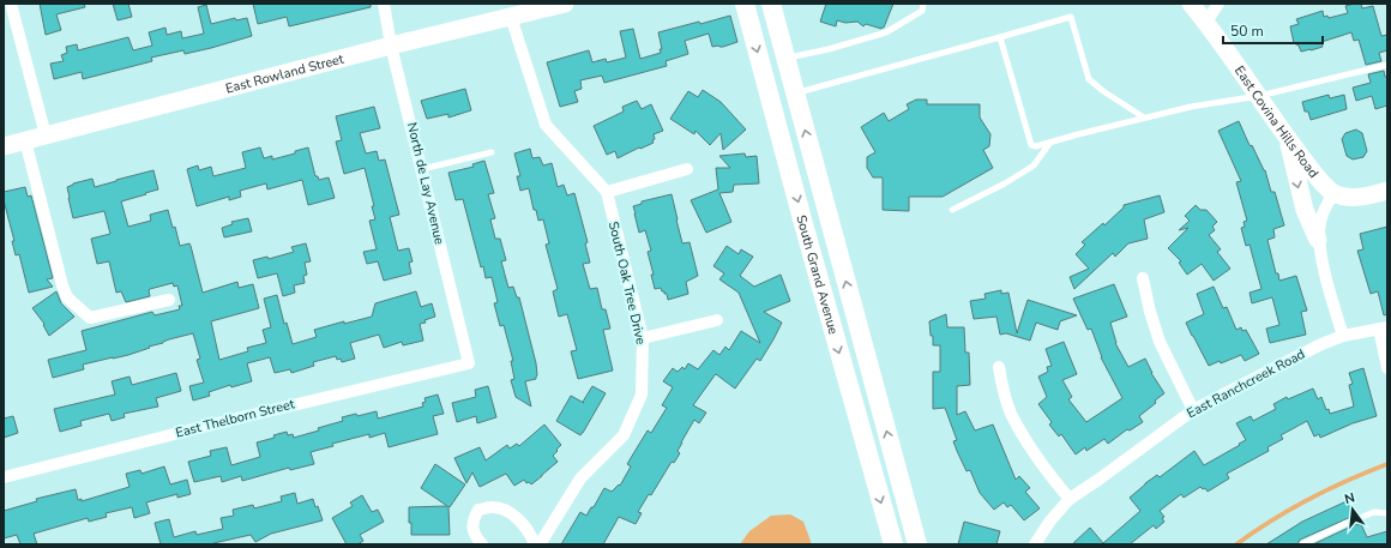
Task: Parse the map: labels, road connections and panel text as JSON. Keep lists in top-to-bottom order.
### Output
{
  "streets": {
    "main road": ["East Rowland Street", "East Covina Hills Road", "South Grand Avenue"],
    "street": [
      "North de Lay Avenue",
      "South Oak Tree Drive",
      "East Ranchcreek Road",
      "East Thelborn Street"
    ]
  },
  "crossings": [
    ["East Rowland Street", "North de Lay Avenue"],
    ["East Rowland Street", "South Oak Tree Drive"],
    ["North de Lay Avenue", "East Thelborn Street"]
  ],
  "scale_bar": "50 m",
  "north": "top"
}
